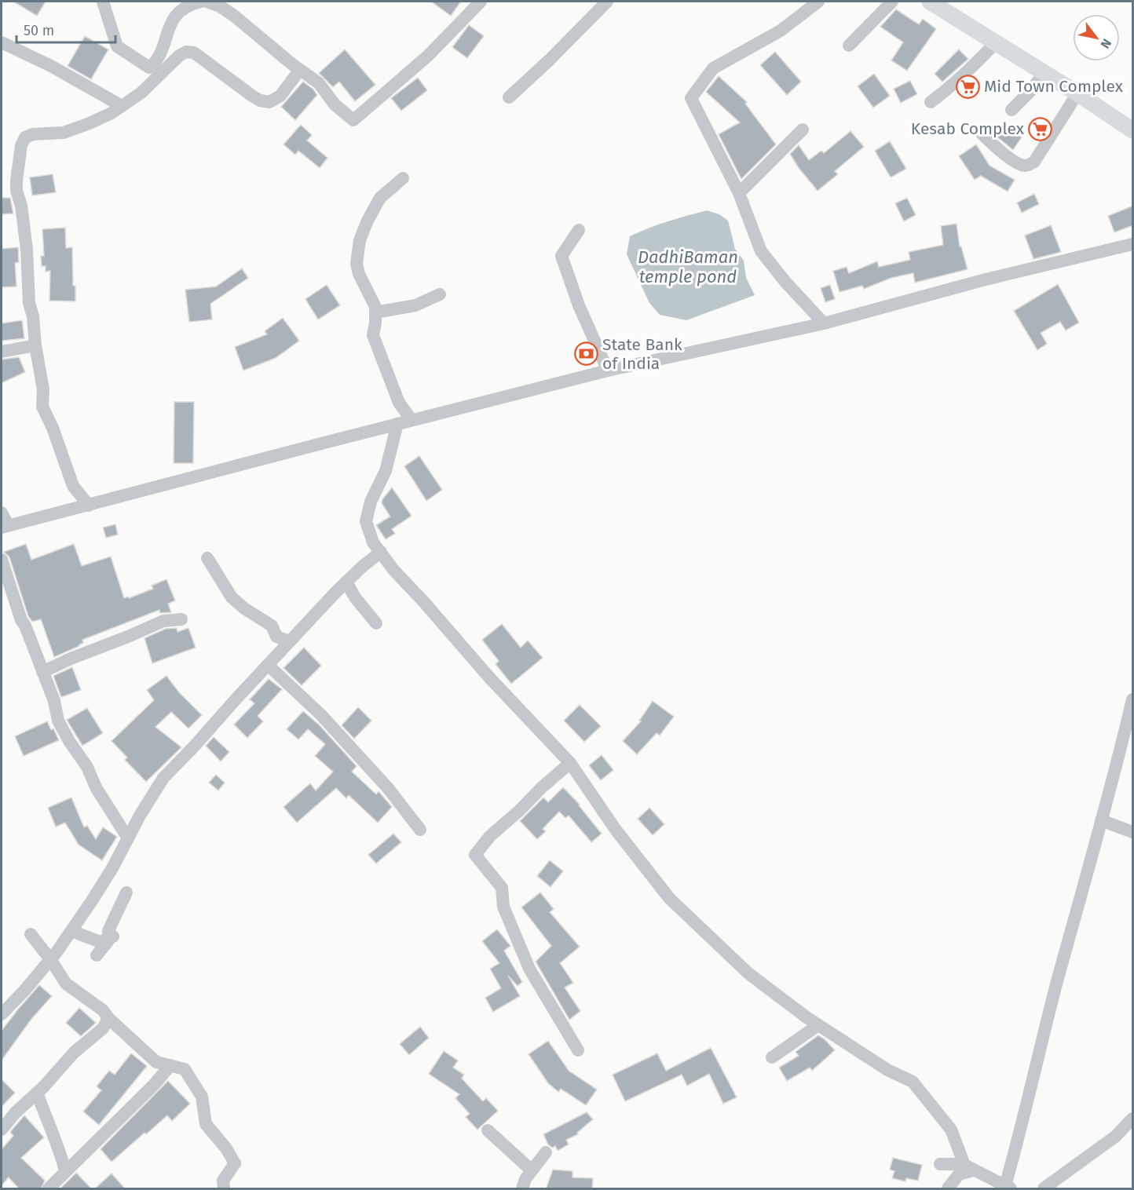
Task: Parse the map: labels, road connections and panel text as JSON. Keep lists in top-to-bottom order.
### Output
{
  "water": ["DadhiBaman temple pond"],
  "places": {
    "supermarket": ["Mid Town Complex", "Kesab Complex"],
    "bank": ["State Bank of India"]
  },
  "scale_bar": "50 m",
  "north": "bottom right"
}
